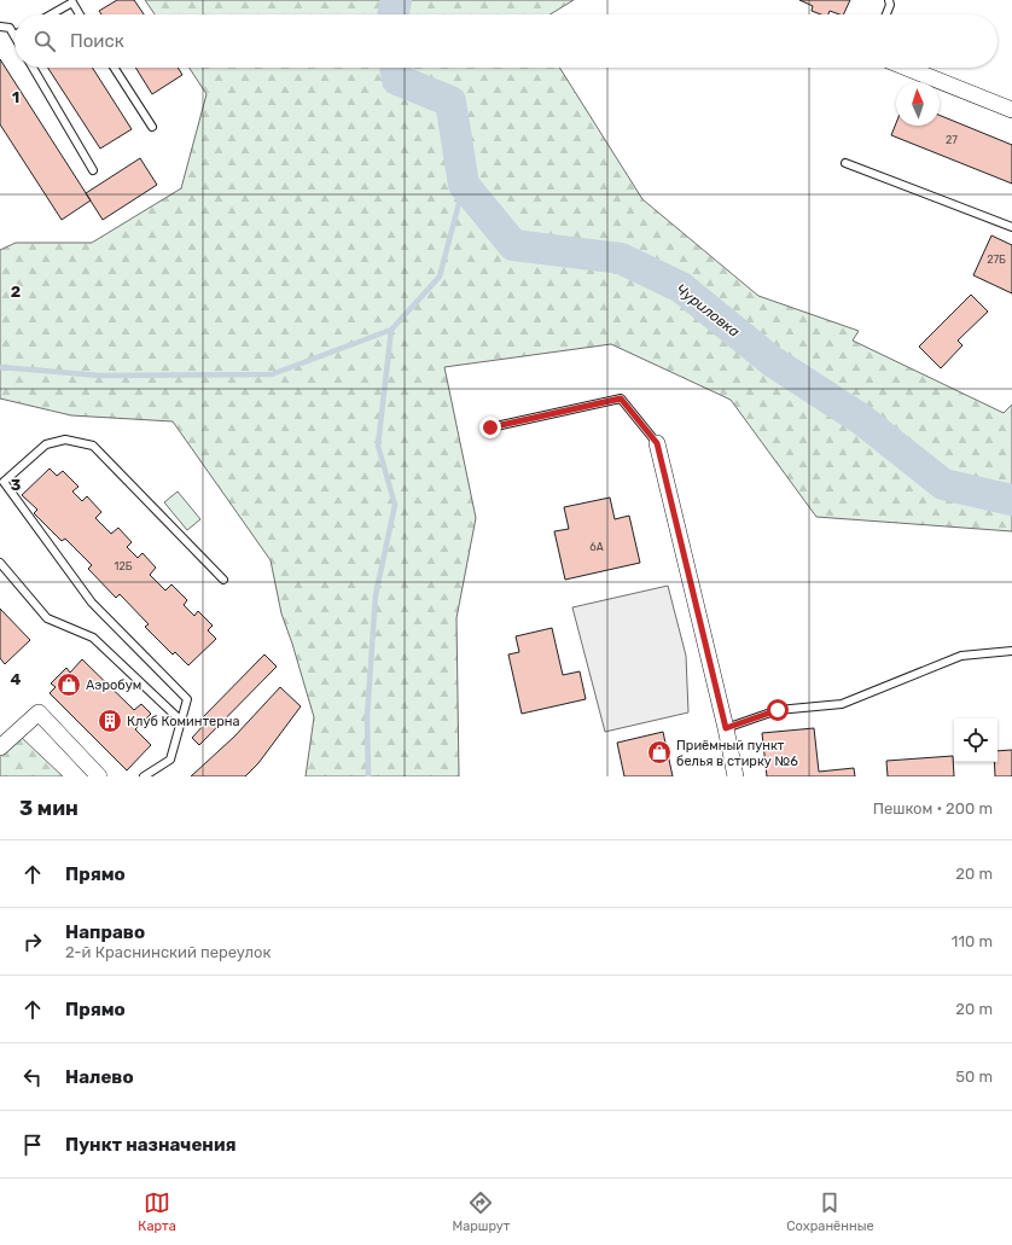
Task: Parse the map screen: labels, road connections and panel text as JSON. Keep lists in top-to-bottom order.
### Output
{
  "water": ["Чуриловка"],
  "places": {
    "shop": ["Аэробум", "Приёмный пункт белья в стирку №6"],
    "building": ["Клуб Коминтерна"]
  },
  "house_numbers": [
    "27",
    "27Б",
    "6А",
    "12Б"
  ],
  "north": "top",
  "page": {
    "search": "Поиск",
    "heading": ["3 мин", "Пешком · 200 m"],
    "list": [
      ["Прямо", "20 m"],
      ["Направо", "2-й Краснинский переулок", "110 m"],
      ["Прямо", "20 m"],
      ["Налево", "50 m"],
      "Пункт назначения"
    ],
    "nav": ["Карта", "Маршрут", "Сохранённые"]
  },
  "grid": {
    "rows": [
      "1",
      "2",
      "3",
      "4"
    ]
  }
}
